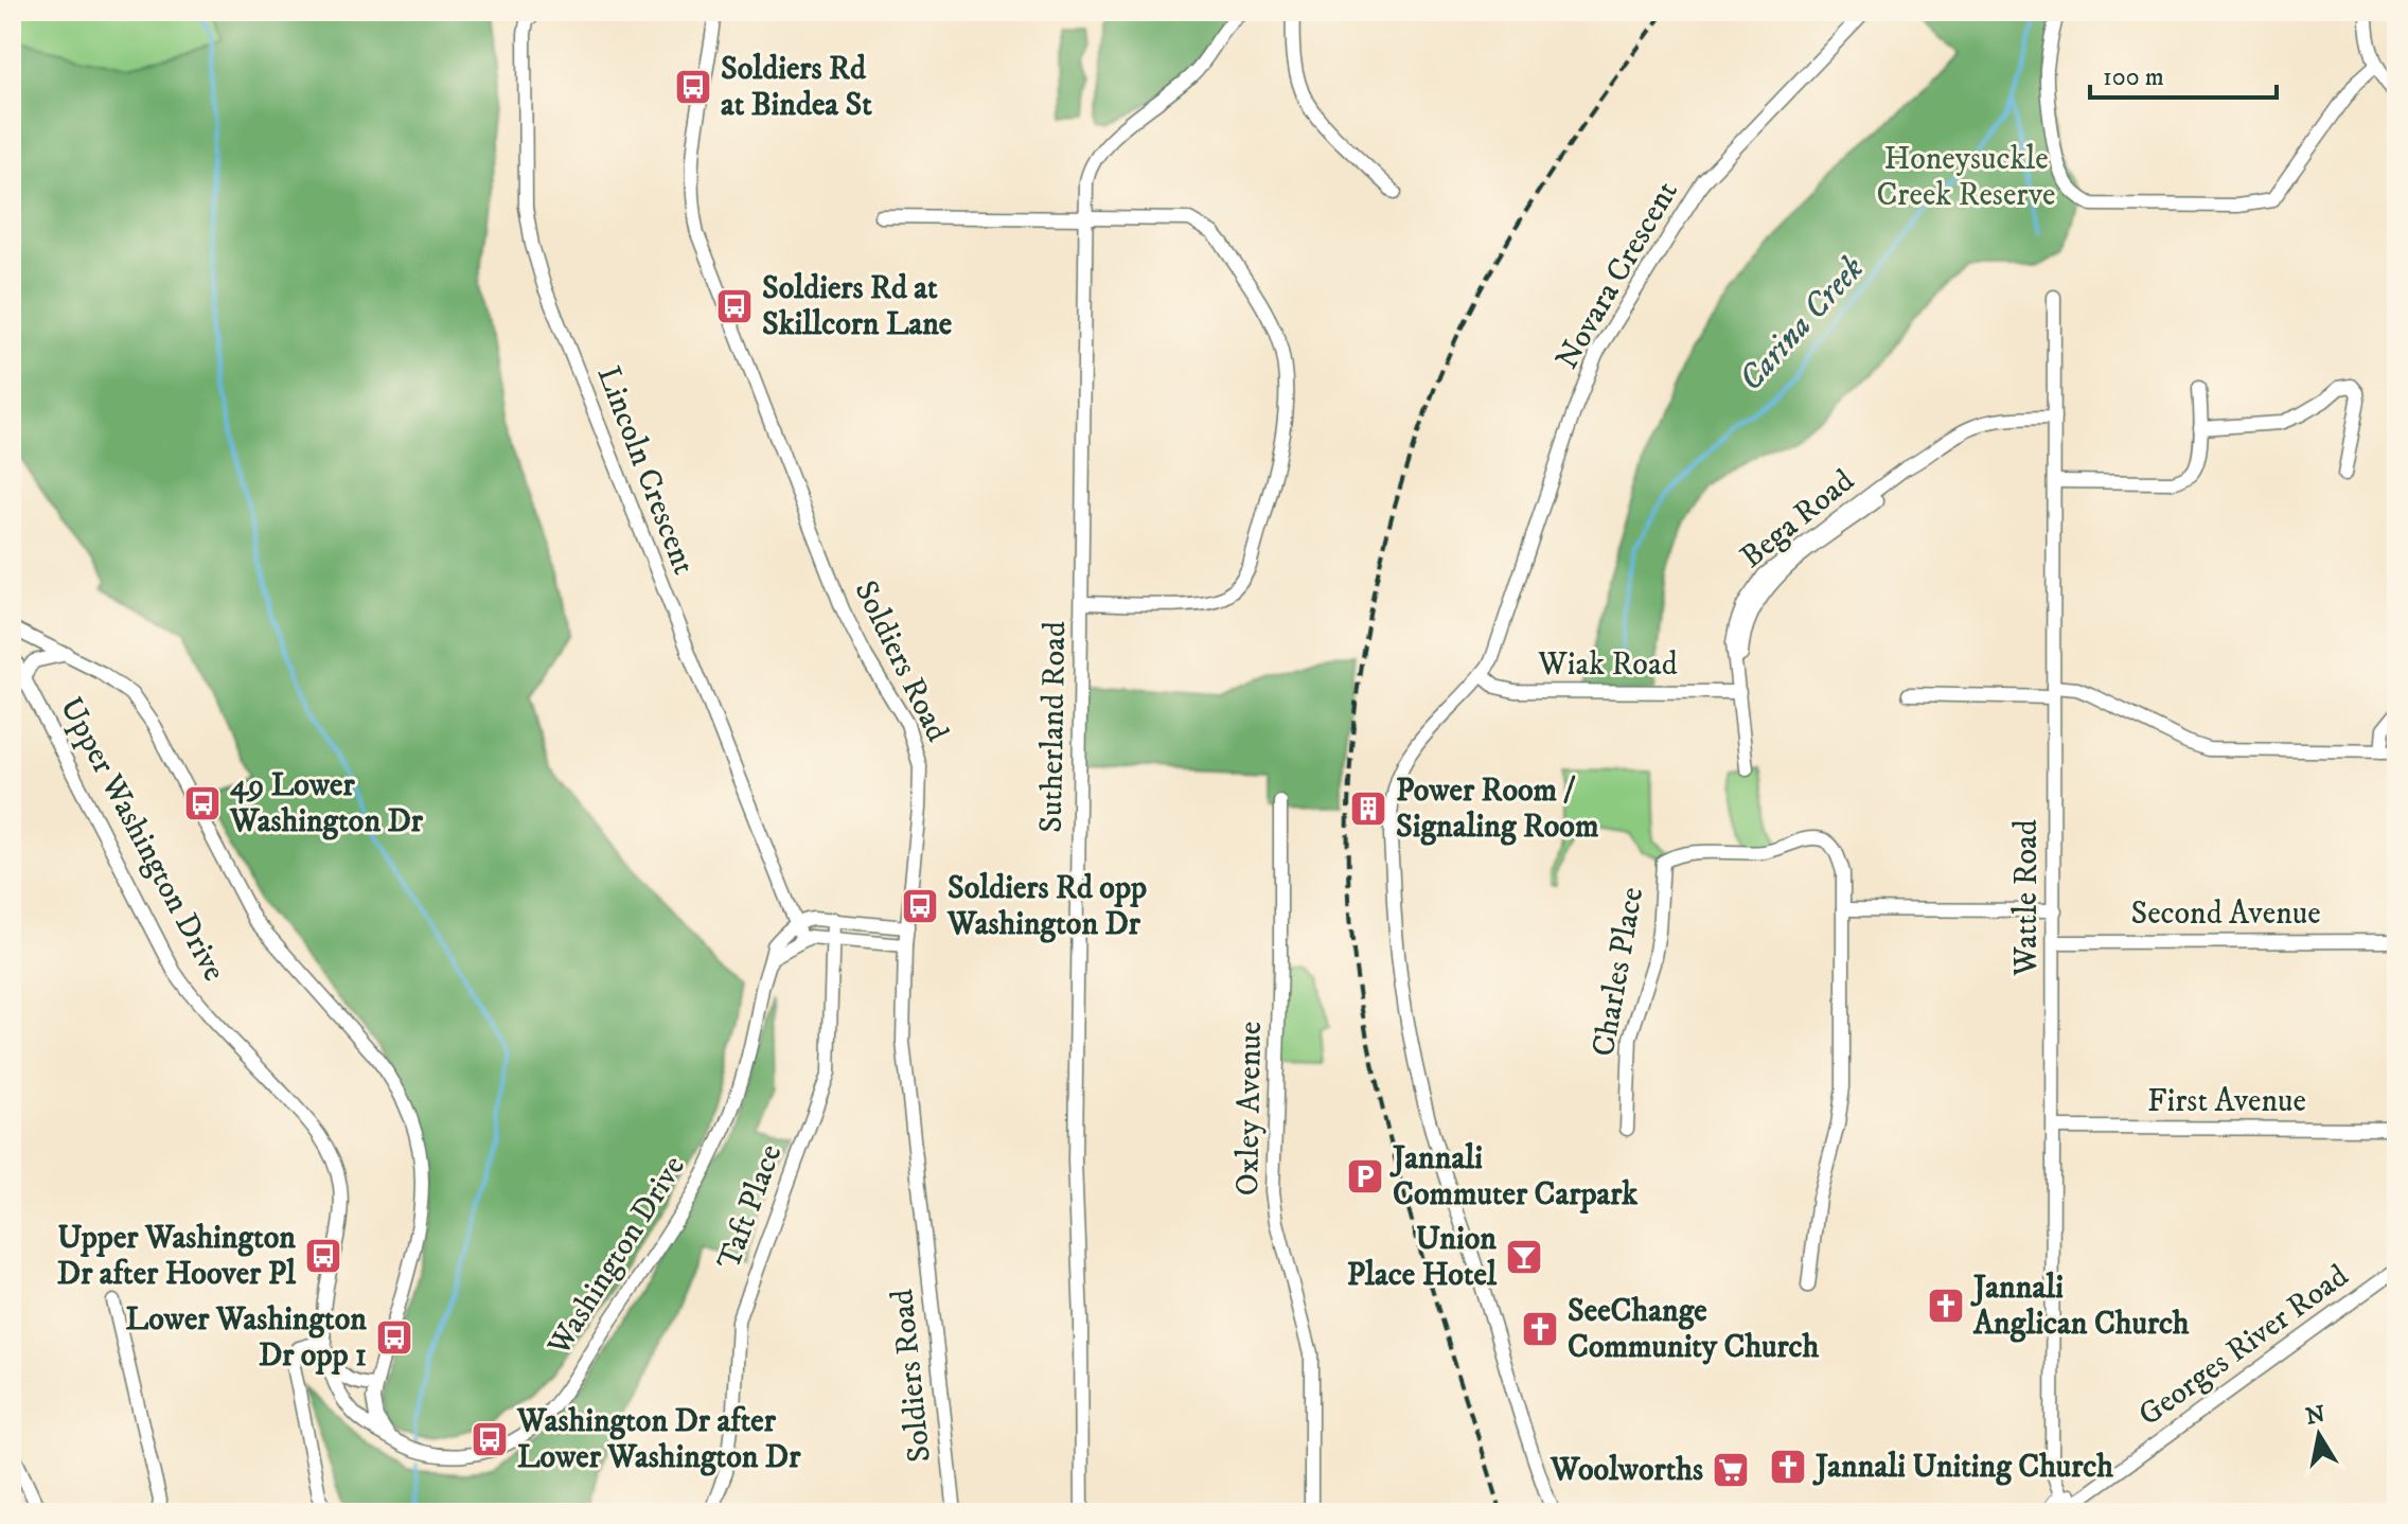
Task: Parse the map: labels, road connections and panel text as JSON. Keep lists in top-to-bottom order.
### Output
{
  "streets": {
    "street": [
      "Novara Crescent",
      "Lincoln Crescent",
      "Bega Road",
      "Soldiers Road",
      "Wiak Road",
      "Sutherland Road",
      "Upper Washington Drive",
      "Wattle Road",
      "Second Avenue",
      "Charles Place",
      "First Avenue",
      "Oxley Avenue",
      "Taft Place",
      "Washington Drive",
      "Georges River Road"
    ]
  },
  "crossings": [
    ["Novara Crescent", "Wiak Road"],
    ["Lincoln Crescent", "Washington Drive"],
    ["Bega Road", "Wiak Road"],
    ["Bega Road", "Wattle Road"],
    ["Upper Washington Drive", "Washington Drive"],
    ["Wattle Road", "Second Avenue"],
    ["Wattle Road", "First Avenue"]
  ],
  "water": ["Carina Creek"],
  "parks": ["Honeysuckle Creek Reserve"],
  "places": {
    "bus stop": [
      "Soldiers Rd at Bindea St",
      "Soldiers Rd at Skillcorn Lane",
      "49 Lower Washington Dr",
      "Soldiers Rd opp Washington Dr",
      "Upper Washington Dr after Hoover Pl",
      "Lower Washington Dr opp 1",
      "Washington Dr after Lower Washington Dr"
    ],
    "building": ["Power Room / Signaling Room"],
    "parking": ["Jannali Commuter Carpark"],
    "bar": ["Union Place Hotel"],
    "church": ["Jannali Anglican Church", "SeeChange Community Church", "Jannali Uniting Church"],
    "supermarket": ["Woolworths"]
  },
  "scale_bar": "100 m",
  "north": "top"
}
